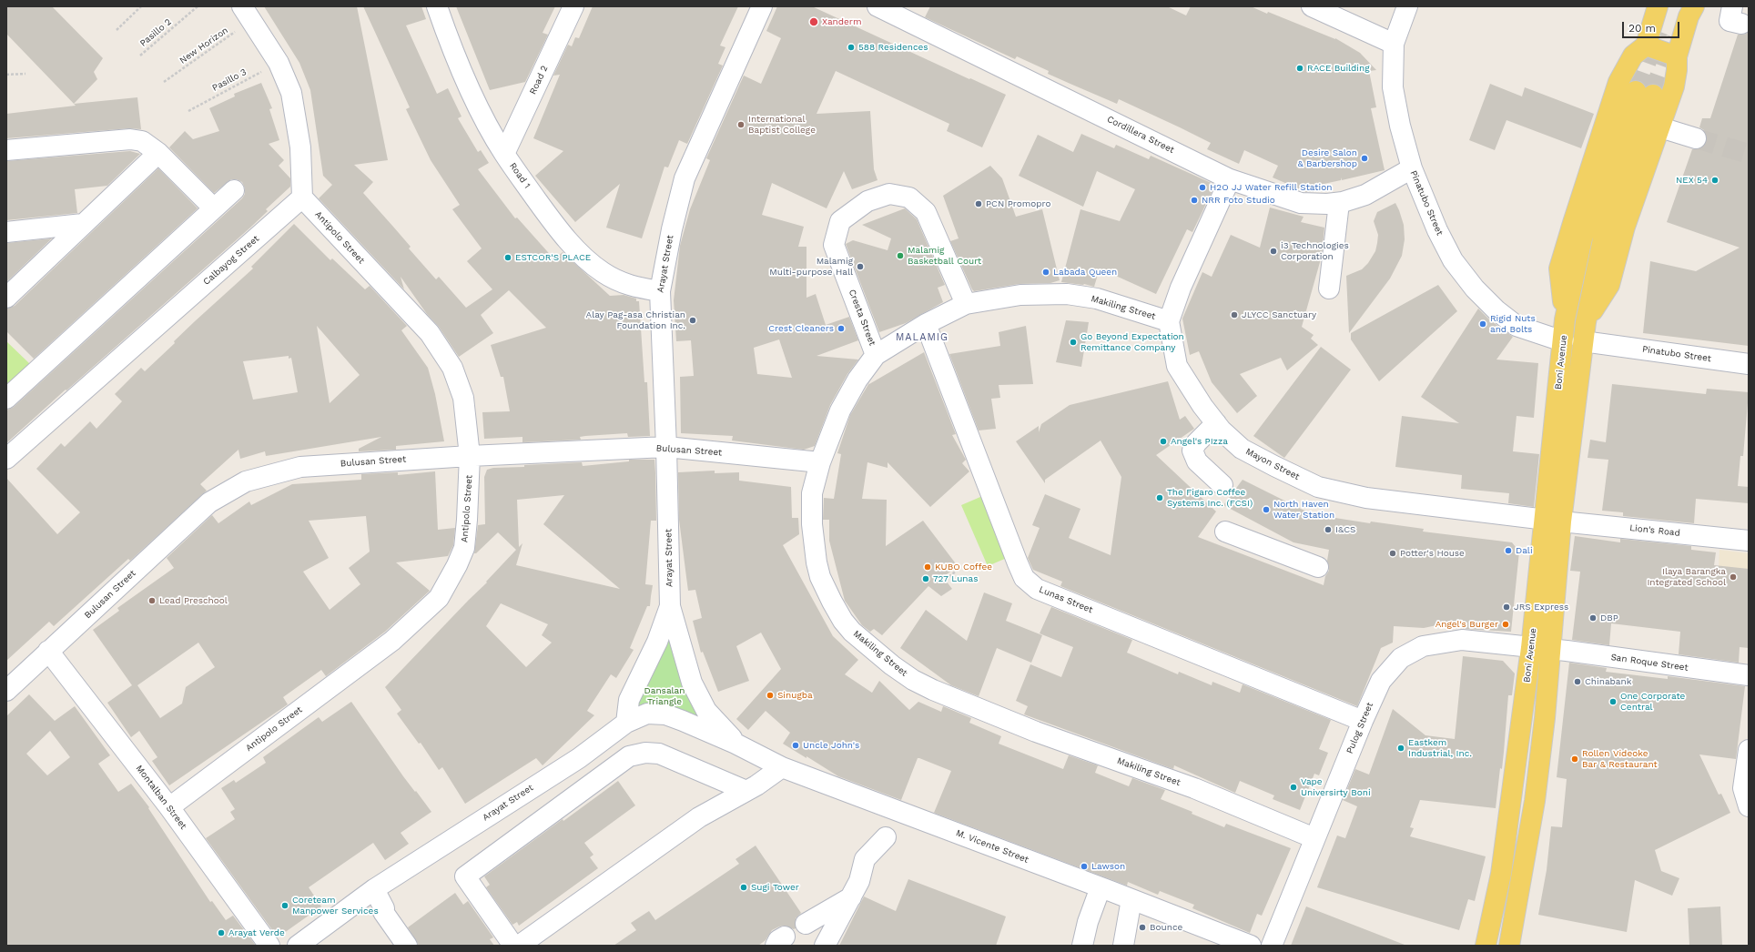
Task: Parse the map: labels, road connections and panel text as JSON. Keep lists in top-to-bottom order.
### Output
{
  "streets": {
    "main road": ["Boni Avenue"],
    "street": [
      "Road 2",
      "Cordillera Street",
      "Road 1",
      "Pinatubo Street",
      "Antipolo Street",
      "Calbayog Street",
      "Arayat Street",
      "Makiling Street",
      "Cresta Street",
      "Bulusan Street",
      "Mayon Street",
      "Lion's Road",
      "Lunas Street",
      "San Roque Street",
      "Pulog Street",
      "Montalban Street",
      "M. Vicente Street"
    ],
    "path": ["Pasillo 2", "New Horizon", "Pasillo 3"]
  },
  "crossings": [
    ["Road 2", "Road 1"],
    ["Cordillera Street", "Pinatubo Street"],
    ["Cordillera Street", "Mayon Street"],
    ["Road 1", "Arayat Street"],
    ["Pinatubo Street", "Boni Avenue"],
    ["Antipolo Street", "Calbayog Street"],
    ["Antipolo Street", "Bulusan Street"],
    ["Antipolo Street", "Montalban Street"],
    ["Arayat Street", "Bulusan Street"],
    ["Arayat Street", "M. Vicente Street"],
    ["Makiling Street", "Cresta Street"],
    ["Makiling Street", "Bulusan Street"],
    ["Makiling Street", "Mayon Street"],
    ["Makiling Street", "Lunas Street"],
    ["Makiling Street", "Pulog Street"],
    ["Boni Avenue", "Mayon Street"],
    ["Boni Avenue", "Lion's Road"],
    ["Boni Avenue", "San Roque Street"],
    ["Boni Avenue", "Pulog Street"],
    ["Bulusan Street", "Montalban Street"],
    ["Mayon Street", "Lion's Road"],
    ["Lunas Street", "Pulog Street"],
    ["San Roque Street", "Pulog Street"]
  ],
  "districts": ["MALAMIG"],
  "parks": ["Dansalan Triangle"],
  "places": [
    "Xanderm",
    "588 Residences",
    "RACE Building",
    "International Baptist College",
    "Desire Salon & Barbershop",
    "NEX 54",
    "H2O JJ Water Refill Station",
    "NRR Foto Studio",
    "PCN Promopro",
    "i3 Technologies Corporation",
    "Malamig Basketball Court",
    "ESTCOR'S PLACE",
    "Malamig Multi-purpose Hall",
    "Labada Queen",
    "JLYCC Sanctuary",
    "Alay Pag-asa Christian Foundation Inc.",
    "Rigid Nuts and Bolts",
    "Crest Cleaners",
    "Go Beyond Expectation Remittance Company",
    "Angel's PIzza",
    "The Figaro Coffee Systems Inc. (FCSI)",
    "North Haven Water Station",
    "I&CS",
    "Dali",
    "Potter's House",
    "KUBO Coffee",
    "Ilaya Barangka Integrated School",
    "727 Lunas",
    "Lead Preschool",
    "JRS Express",
    "DBP",
    "Angel's Burger",
    "Chinabank",
    "Sinugba",
    "One Corporate Central",
    "Uncle John's",
    "Eastkem Industrial, Inc.",
    "Rollen Videoke Bar & Restaurant",
    "Vape Universirty Boni",
    "Lawson",
    "Sugi Tower",
    "Coreteam Manpower Services",
    "Bounce",
    "Arayat Verde"
  ],
  "scale_bar": "20 m"
}
